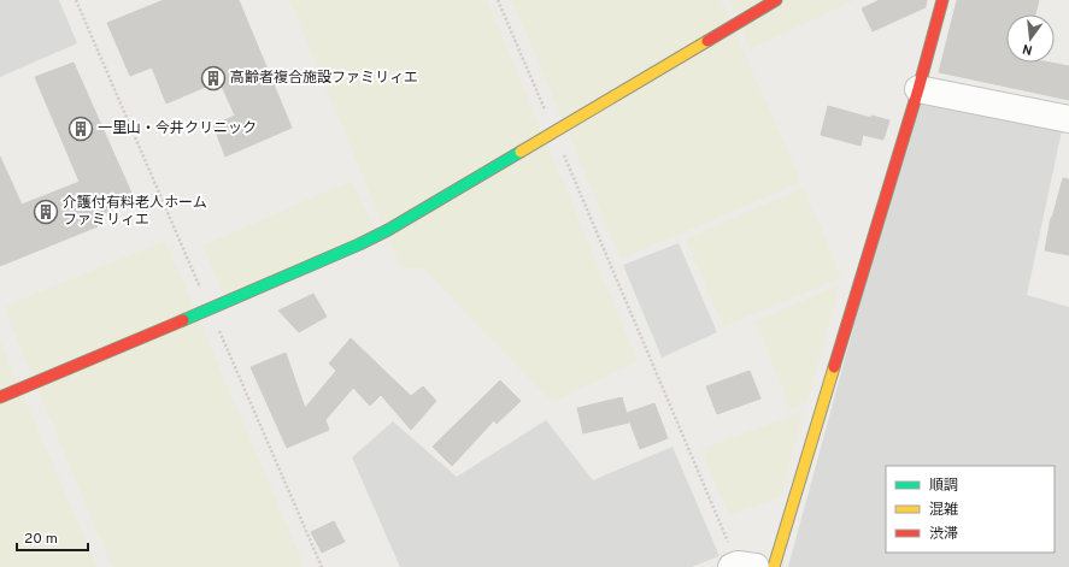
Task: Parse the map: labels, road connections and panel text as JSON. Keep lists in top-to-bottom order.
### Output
{
  "places": {
    "building": ["高齢者複合施設ファミリィエ", "一里山・今井クリニック", "介護付有料老人ホーム ファミリィエ"]
  },
  "legend": ["順調", "混雑", "渋滞"],
  "scale_bar": "20 m",
  "north": "bottom"
}
